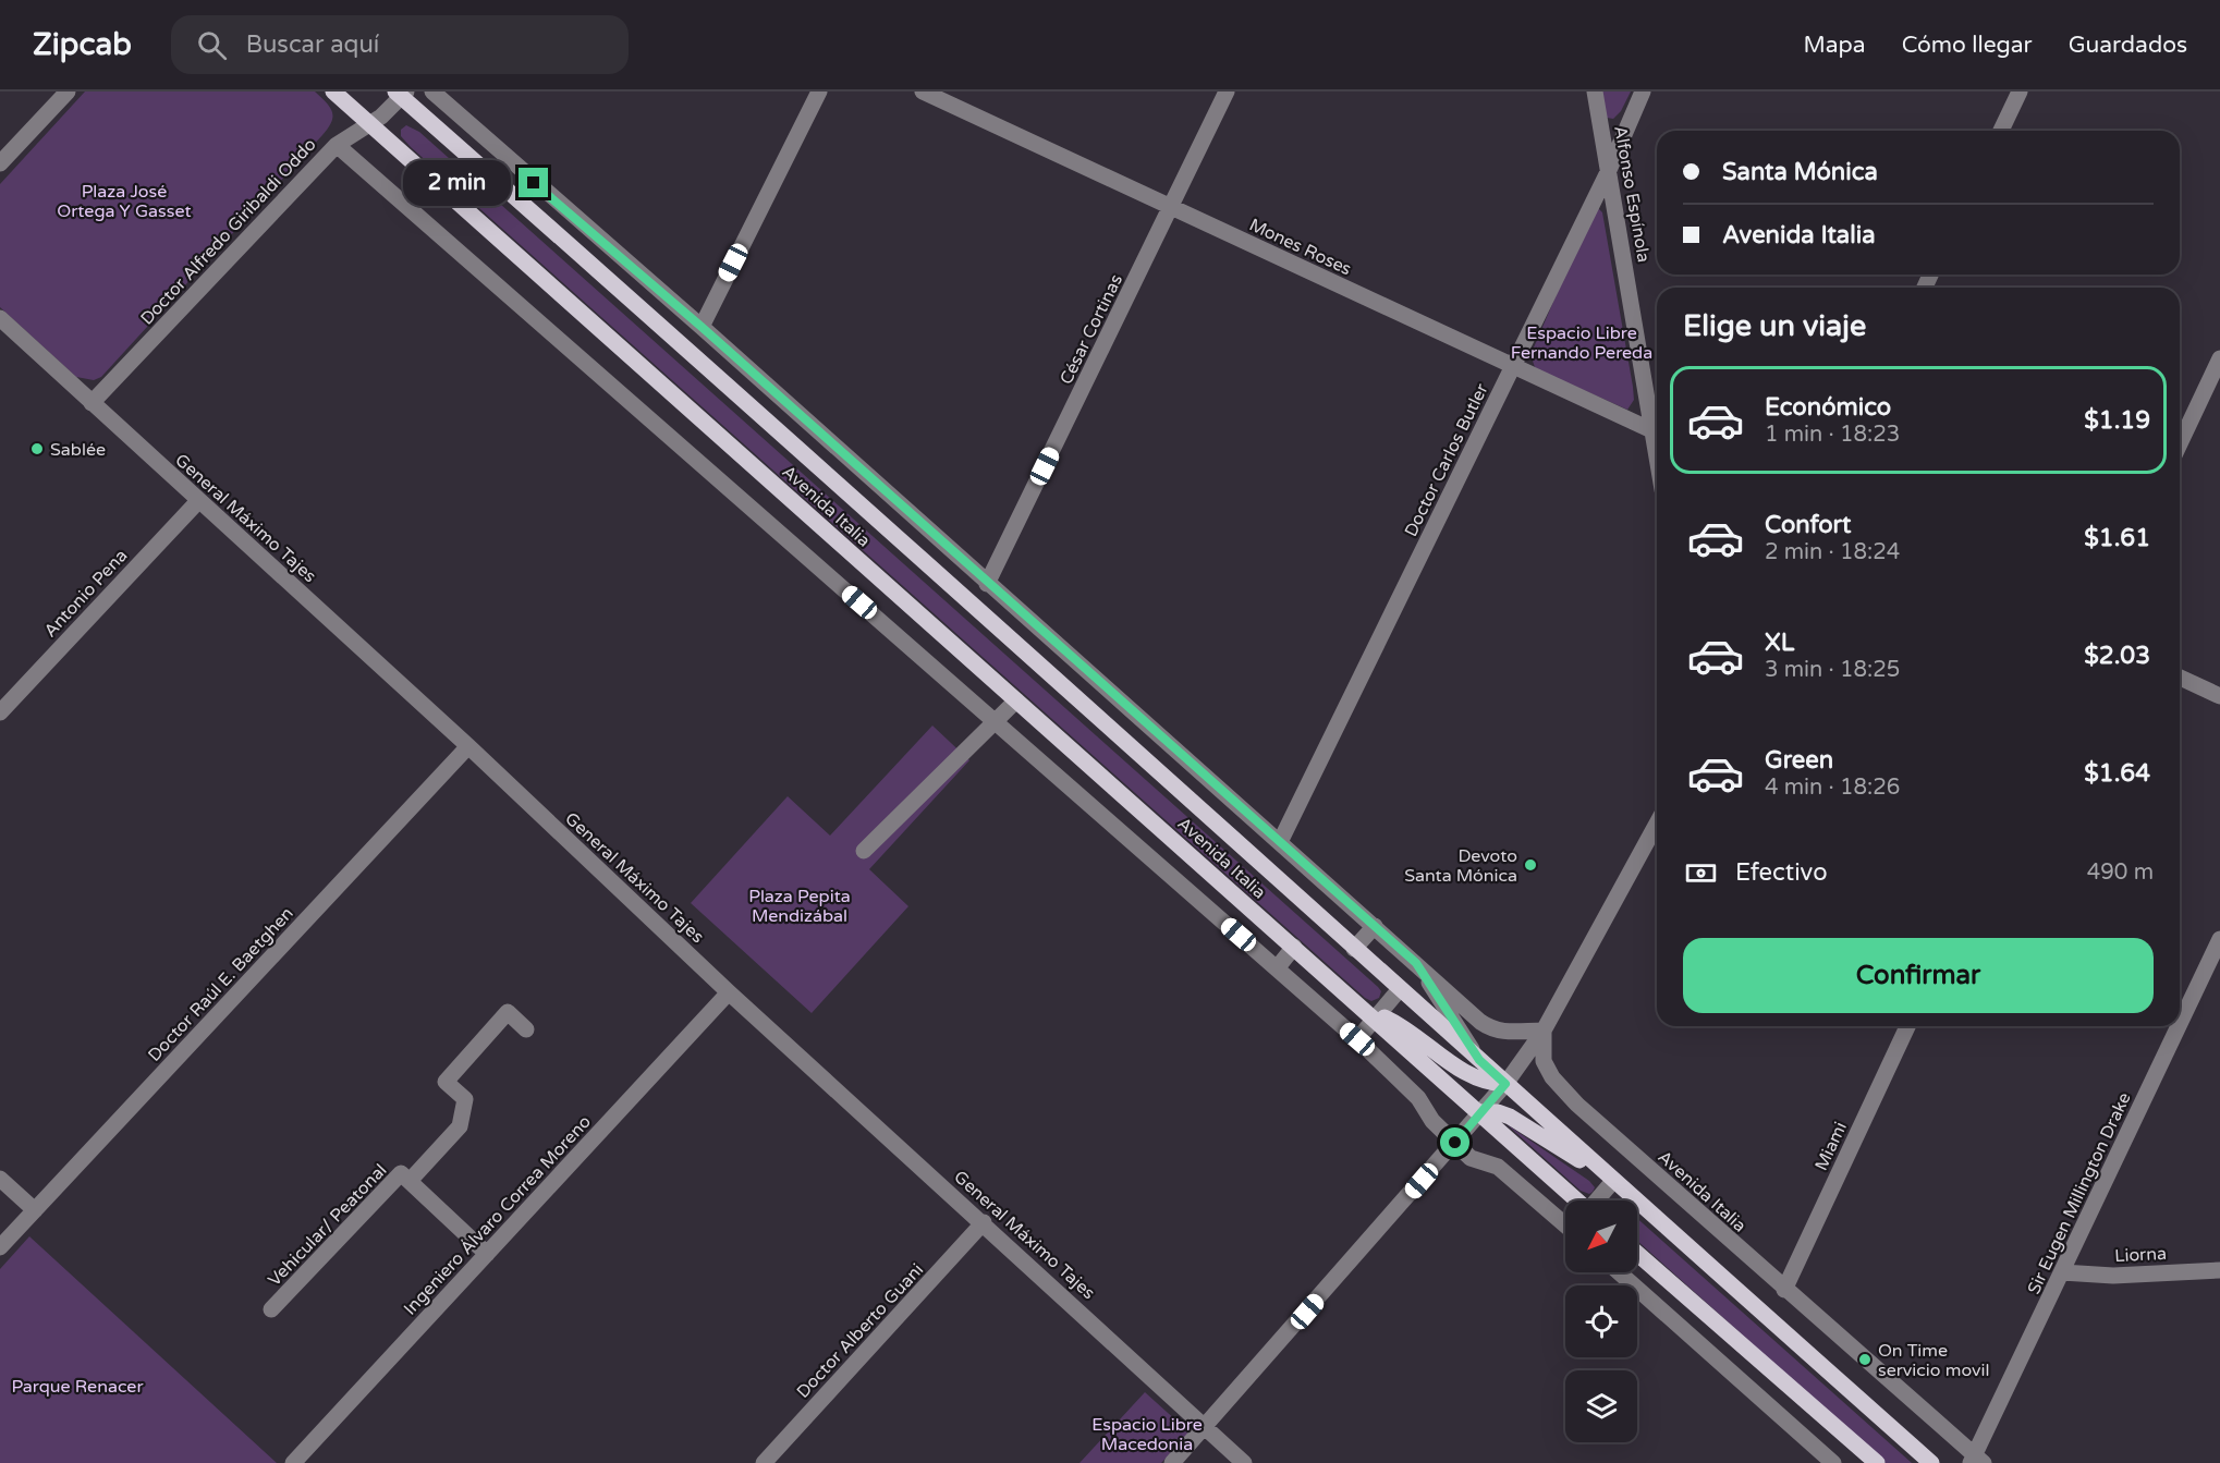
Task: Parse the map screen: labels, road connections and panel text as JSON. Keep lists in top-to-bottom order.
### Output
{
  "streets": {
    "main road": ["Avenida Italia"],
    "street": [
      "Alfonso Espínola",
      "Doctor Alfredo Giribaldi Oddo",
      "Mones Roses",
      "César Cortinas",
      "Doctor Carlos Butler",
      "General Máximo Tajes",
      "Antonio Pena",
      "Doctor Raúl E. Baetghen",
      "Miami",
      "Sir Eugen Millington Drake",
      "Ingeniero Álvaro Correa Moreno",
      "Vehicular/ Peatonal",
      "Liorna",
      "Doctor Alberto Guani"
    ]
  },
  "crossings": [
    ["Alfonso Espínola", "Doctor Carlos Butler"],
    ["Doctor Alfredo Giribaldi Oddo", "Avenida Italia"],
    ["Doctor Alfredo Giribaldi Oddo", "General Máximo Tajes"],
    ["Mones Roses", "César Cortinas"],
    ["Mones Roses", "Doctor Carlos Butler"],
    ["César Cortinas", "Avenida Italia"],
    ["Doctor Carlos Butler", "Avenida Italia"],
    ["Avenida Italia", "Miami"],
    ["Avenida Italia", "Sir Eugen Millington Drake"],
    ["General Máximo Tajes", "Antonio Pena"],
    ["General Máximo Tajes", "Doctor Raúl E. Baetghen"],
    ["General Máximo Tajes", "Ingeniero Álvaro Correa Moreno"],
    ["General Máximo Tajes", "Doctor Alberto Guani"],
    ["Sir Eugen Millington Drake", "Liorna"],
    ["Ingeniero Álvaro Correa Moreno", "Vehicular/ Peatonal"]
  ],
  "parks": [
    "Plaza José Ortega Y Gasset",
    "Espacio Libre Fernando Pereda",
    "Plaza Pepita Mendizábal",
    "Parque Renacer",
    "Espacio Libre Macedonia"
  ],
  "places": ["Sablée", "Devoto Santa Mónica", "On Time servicio movil"],
  "north": "bottom left",
  "page": {
    "header": "Zipcab",
    "search": "Buscar aquí",
    "nav": ["Mapa", "Cómo llegar", "Guardados"],
    "banner": ["Santa Mónica", "Avenida Italia"],
    "bubble": "2 min",
    "heading": "Elige un viaje",
    "list": [
      {
        "name": "Económico",
        "note": "1 min · 18:23",
        "value": "$1.19"
      },
      {
        "name": "Confort",
        "note": "2 min · 18:24",
        "value": "$1.61"
      },
      {
        "name": "XL",
        "note": "3 min · 18:25",
        "value": "$2.03"
      },
      {
        "name": "Green",
        "note": "4 min · 18:26",
        "value": "$1.64"
      }
    ],
    "pay": ["Efectivo", "490 m"],
    "buttons": "Confirmar"
  }
}
